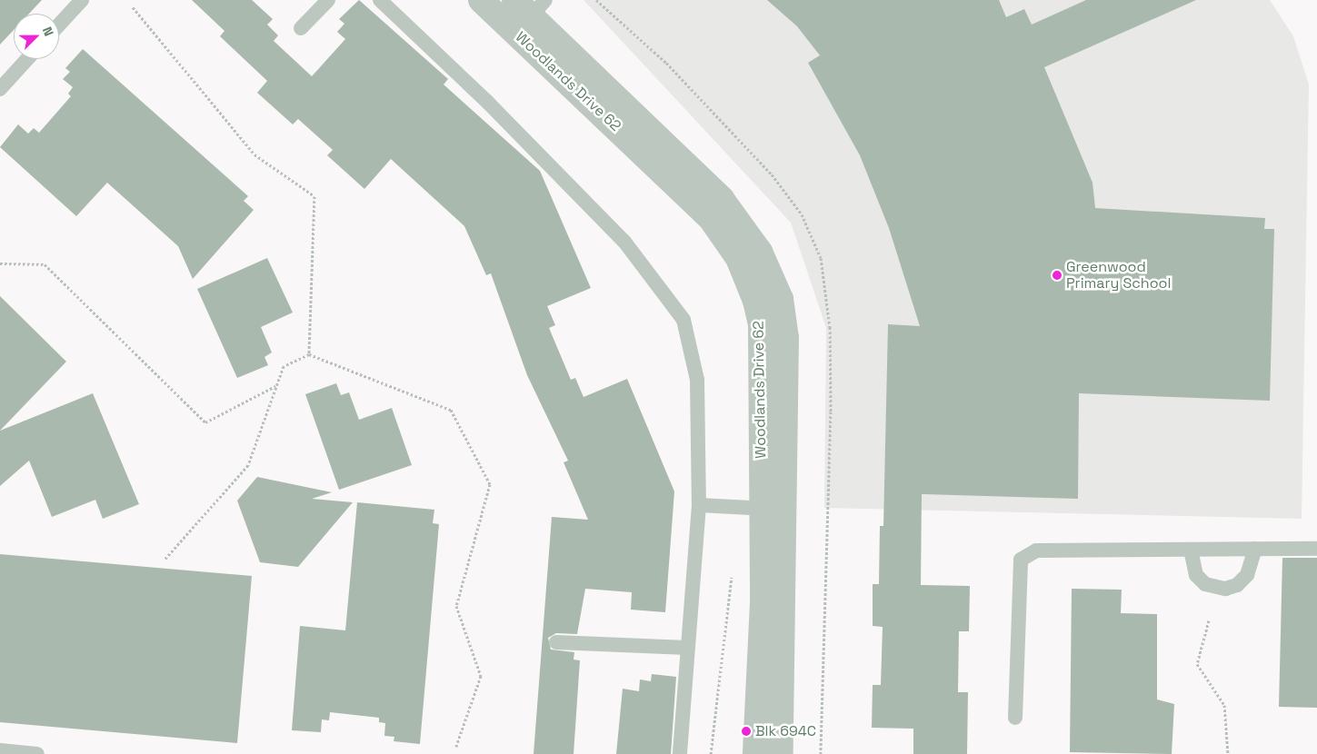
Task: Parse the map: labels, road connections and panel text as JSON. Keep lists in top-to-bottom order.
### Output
{
  "streets": {
    "street": ["Woodlands Drive 62"]
  },
  "places": ["Greenwood Primary School", "Blk 694C"],
  "north": "top right"
}
